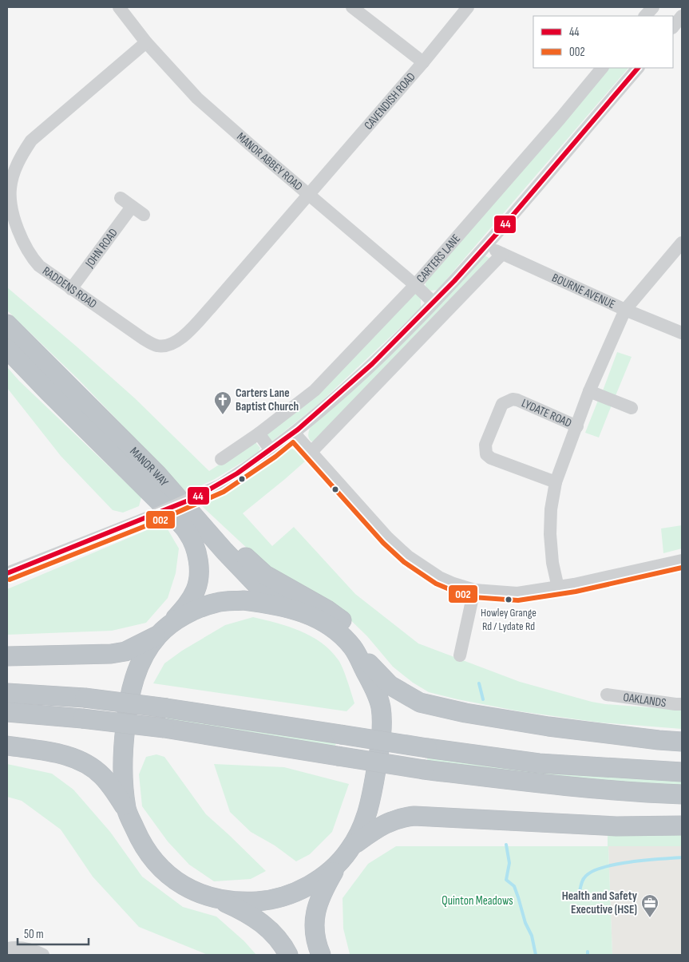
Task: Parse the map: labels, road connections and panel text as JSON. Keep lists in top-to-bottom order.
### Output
{
  "streets": {
    "highway": ["MANOR WAY"],
    "street": [
      "CAVENDISH ROAD",
      "MANOR ABBEY ROAD",
      "JOHN ROAD",
      "CARTERS LANE",
      "RADDENS ROAD",
      "BOURNE AVENUE",
      "LYDATE ROAD",
      "OAKLANDS"
    ]
  },
  "crossings": [
    ["CAVENDISH ROAD", "MANOR ABBEY ROAD"],
    ["CAVENDISH ROAD", "RADDENS ROAD"],
    ["MANOR ABBEY ROAD", "CARTERS LANE"],
    ["MANOR ABBEY ROAD", "RADDENS ROAD"],
    ["JOHN ROAD", "RADDENS ROAD"],
    ["BOURNE AVENUE", "LYDATE ROAD"]
  ],
  "parks": ["Quinton Meadows"],
  "places": {
    "church": ["Carters Lane Baptist Church"],
    "other": ["Howley Grange Rd / Lydate Rd"],
    "office": ["Health and Safety Executive (HSE)"]
  },
  "lines": ["transit line 44", "transit line 002"],
  "legend": ["44", "002"],
  "scale_bar": "50 m"
}
